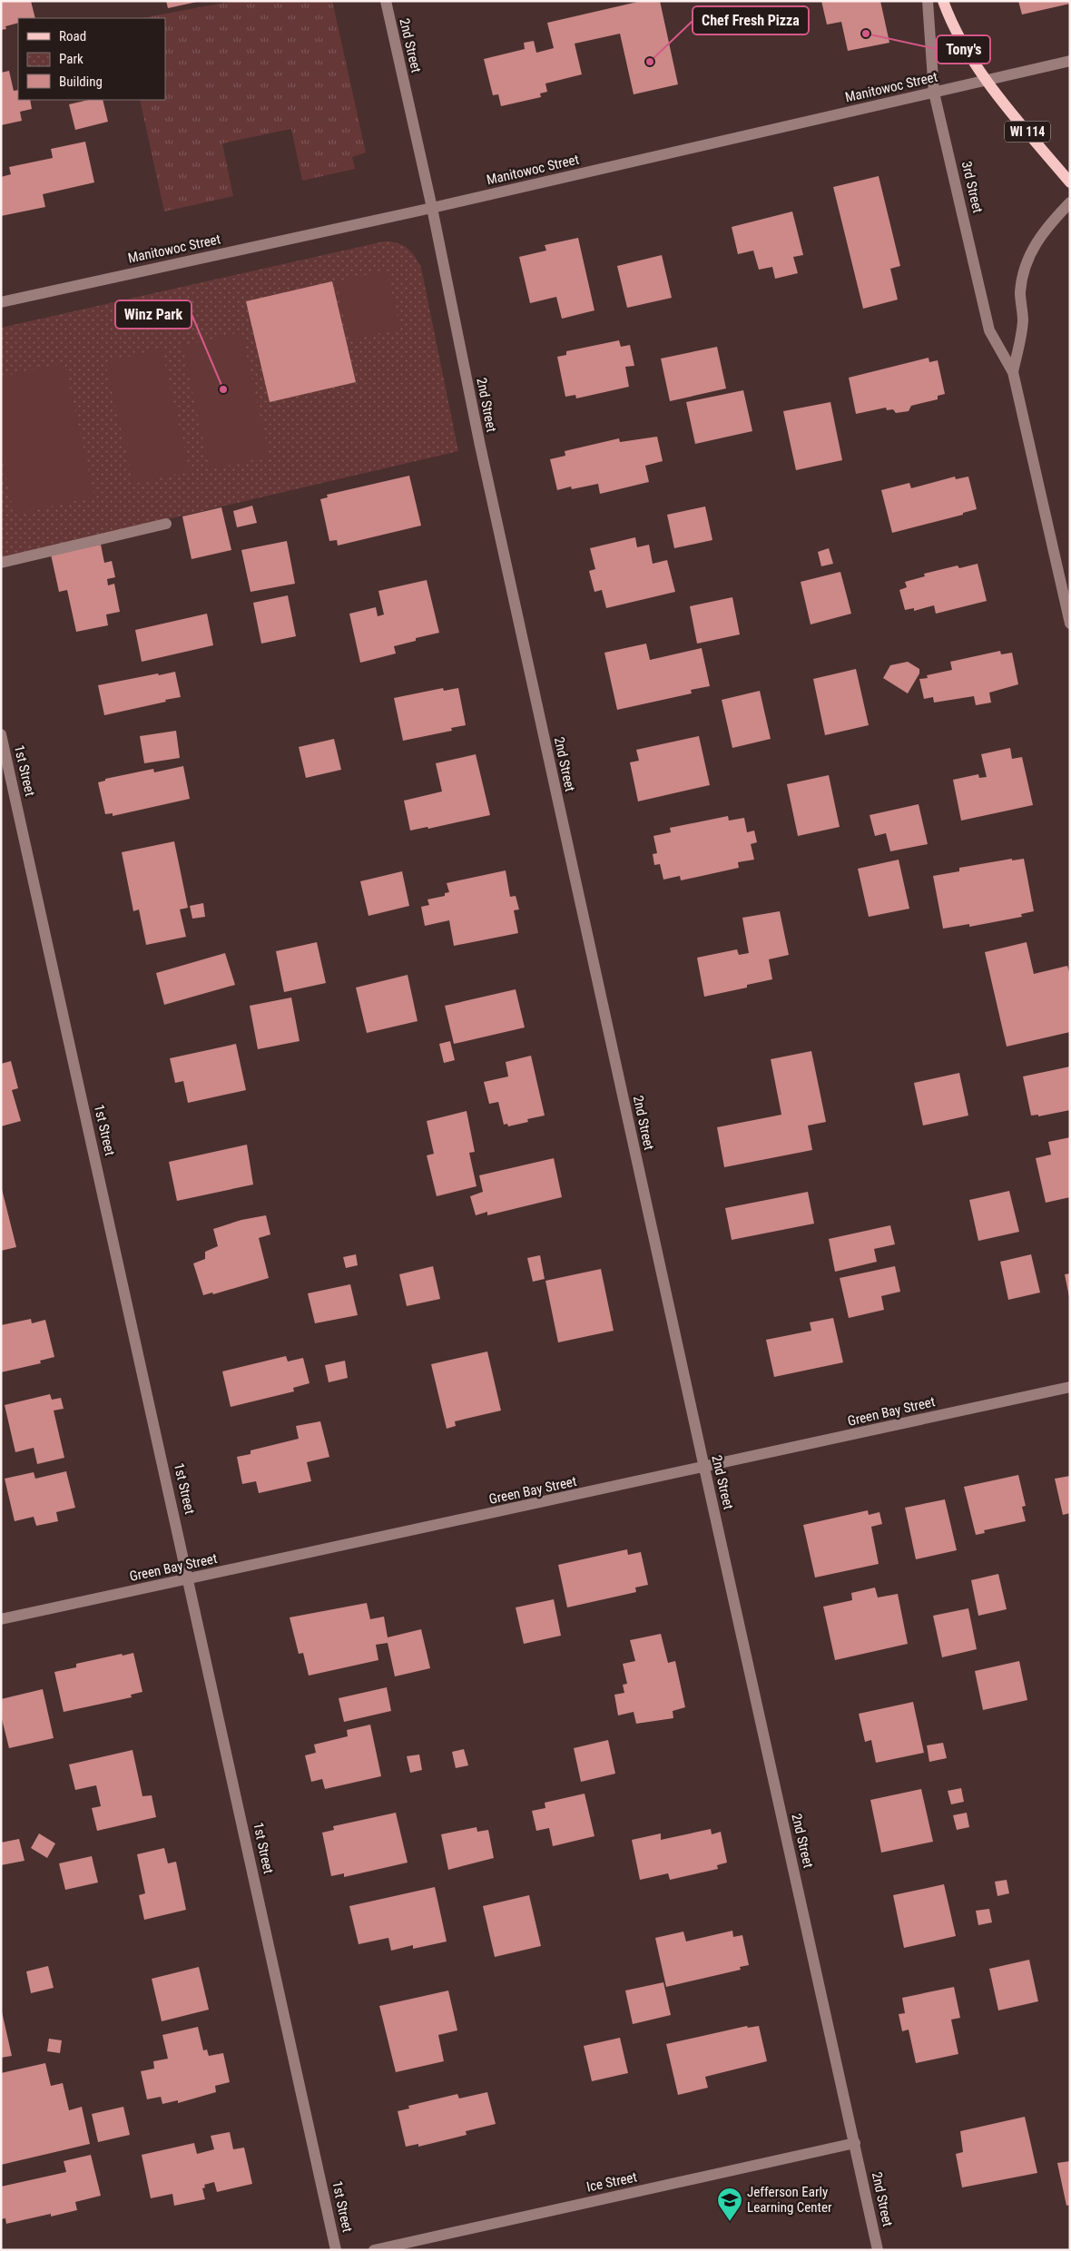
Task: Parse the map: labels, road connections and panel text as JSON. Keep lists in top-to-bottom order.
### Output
{
  "streets": {
    "main road": ["WI 114"],
    "street": [
      "2nd Street",
      "Manitowoc Street",
      "3rd Street",
      "1st Street",
      "Green Bay Street",
      "Ice Street"
    ]
  },
  "crossings": [
    ["2nd Street", "Manitowoc Street"],
    ["2nd Street", "Green Bay Street"],
    ["2nd Street", "Ice Street"],
    ["Manitowoc Street", "WI 114"],
    ["Manitowoc Street", "3rd Street"],
    ["1st Street", "Green Bay Street"]
  ],
  "places": {
    "other": ["Tony's", "Chef Fresh Pizza", "Winz Park"],
    "school or university": ["Jefferson Early Learning Center"]
  },
  "legend": ["Road", "Park", "Building"]
}
